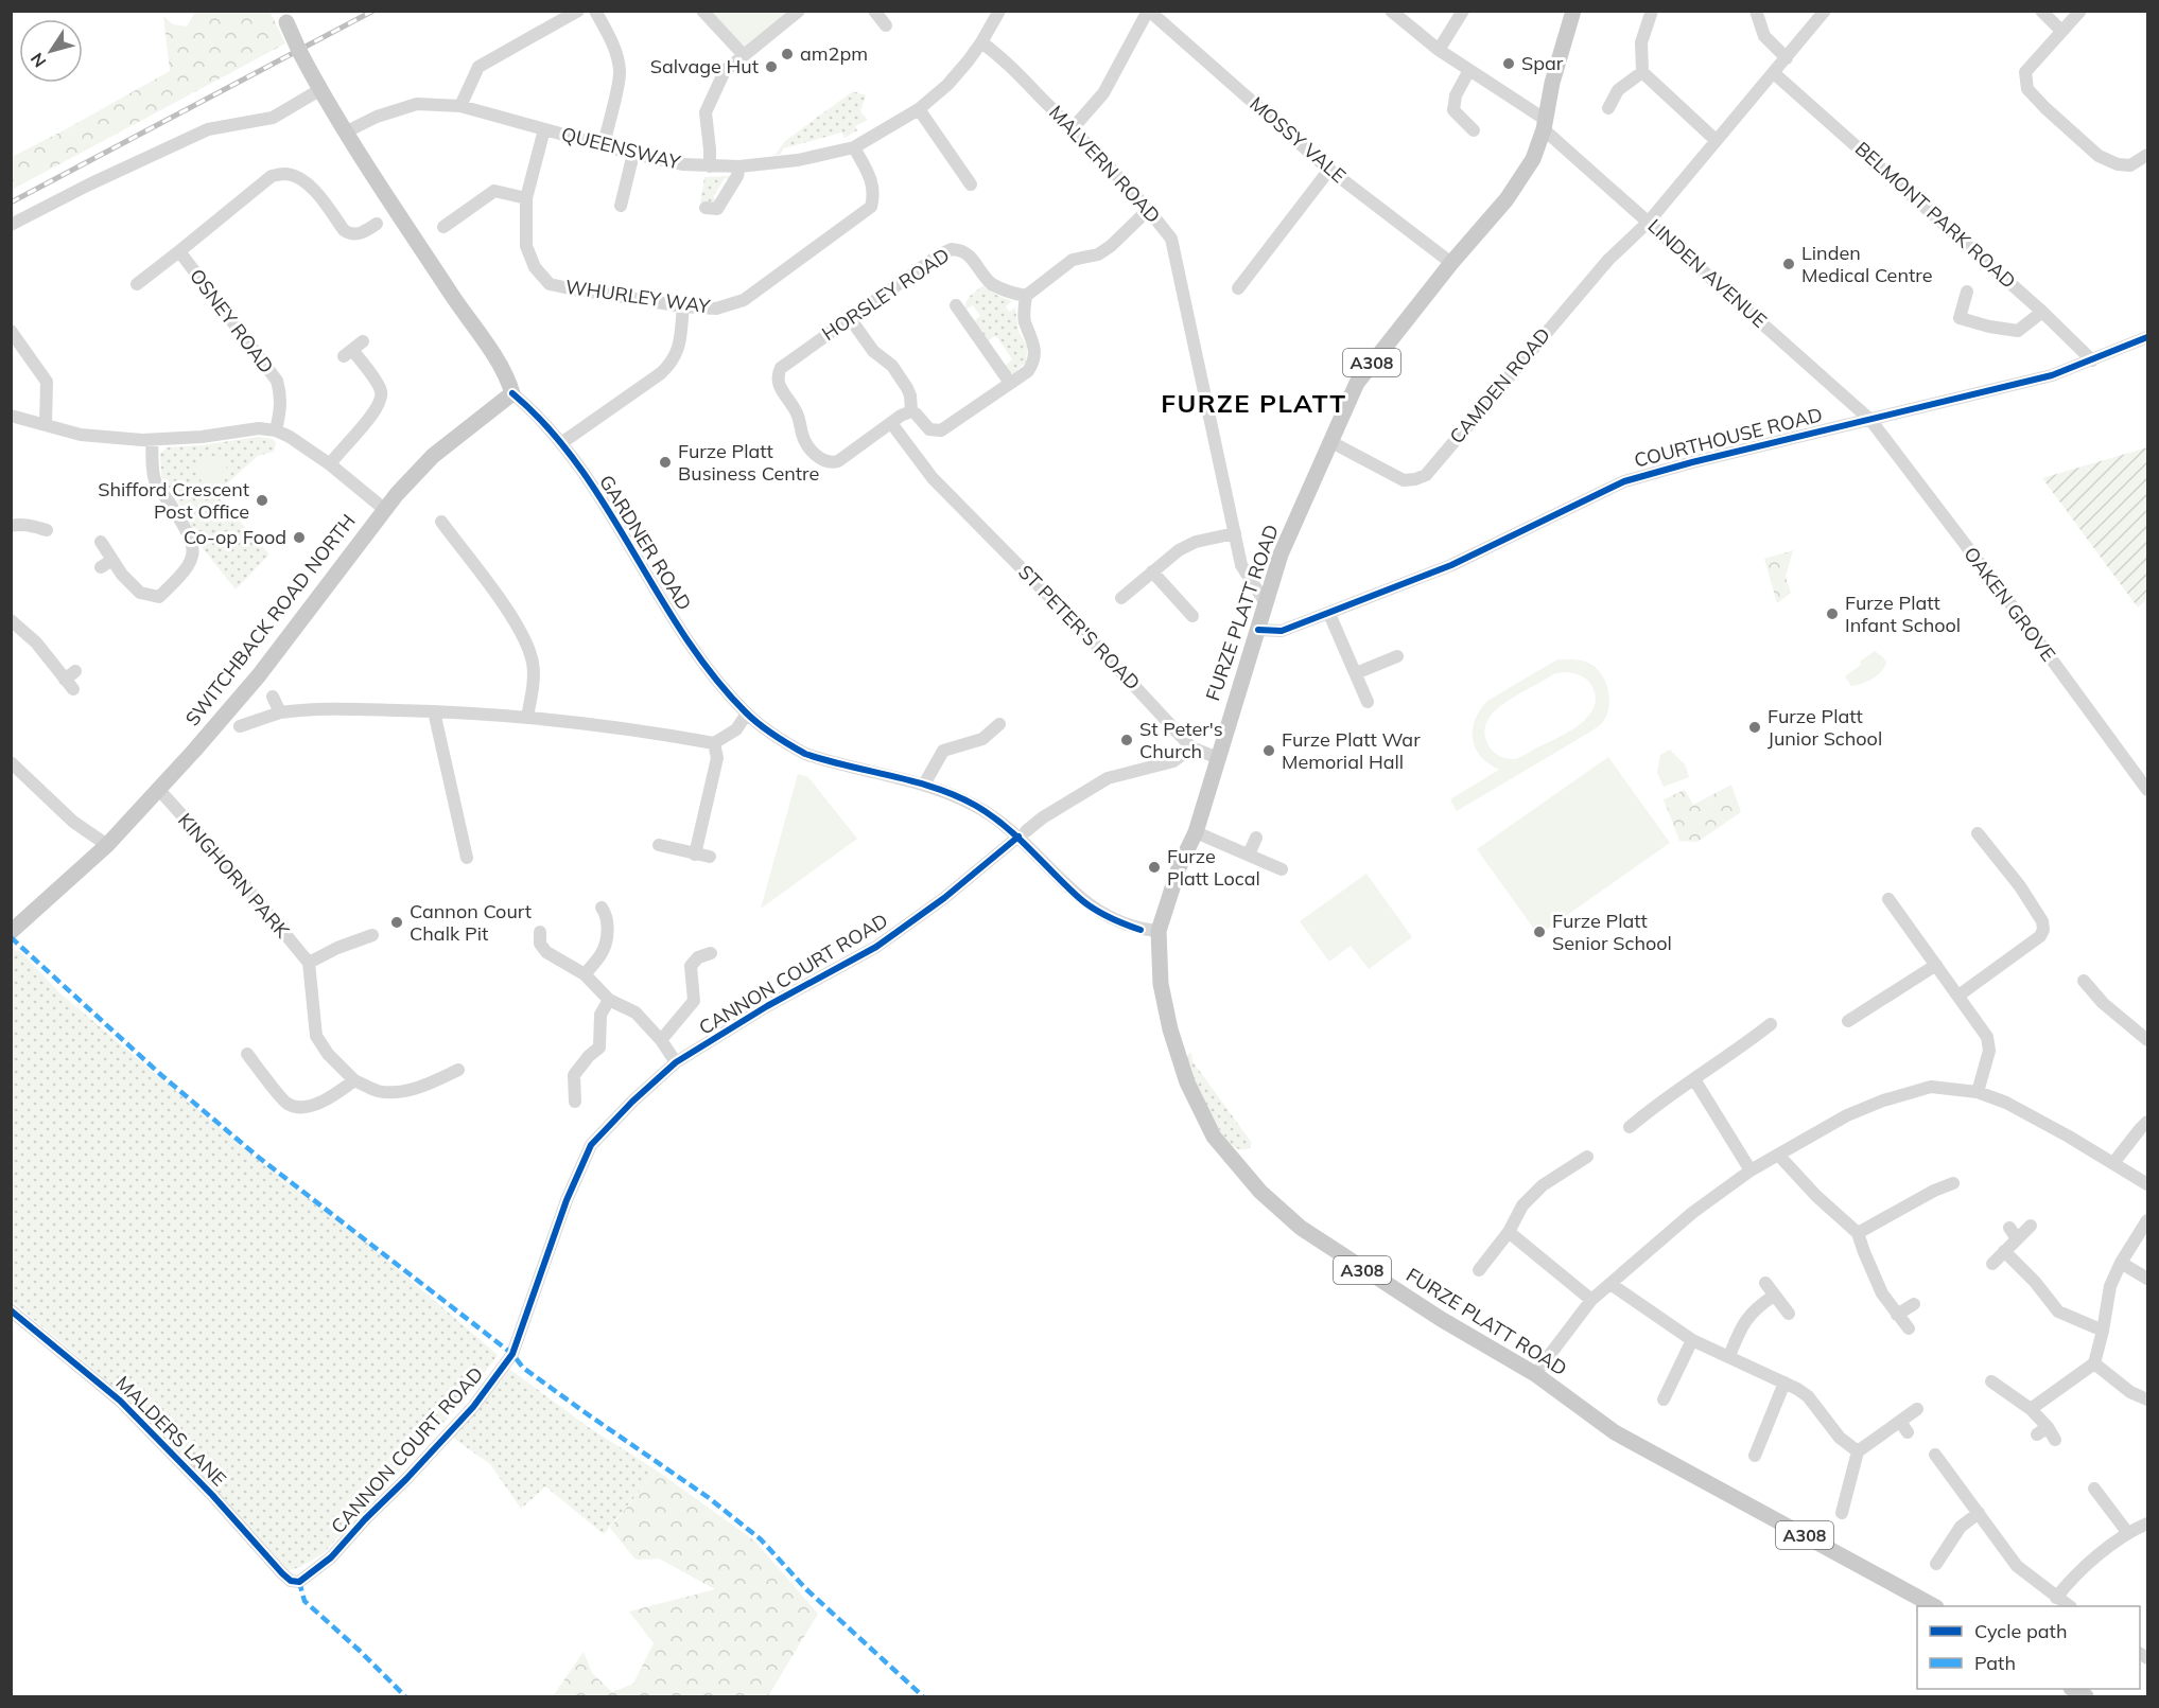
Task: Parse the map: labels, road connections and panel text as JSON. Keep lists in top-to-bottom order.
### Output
{
  "streets": {
    "main road": [
      "A308",
      "GARDNER ROAD",
      "FURZE PLATT ROAD",
      "SWITCHBACK ROAD NORTH"
    ],
    "street": [
      "MOSSY VALE",
      "QUEENSWAY",
      "MALVERN ROAD",
      "BELMONT PARK ROAD",
      "LINDEN AVENUE",
      "HORSLEY ROAD",
      "WHURLEY WAY",
      "OSNEY ROAD",
      "CAMDEN ROAD",
      "COURTHOUSE ROAD",
      "OAKEN GROVE",
      "ST PETER'S ROAD",
      "KINGHORN PARK",
      "CANNON COURT ROAD",
      "MALDERS LANE"
    ]
  },
  "crossings": [
    ["MOSSY VALE", "FURZE PLATT ROAD"],
    ["QUEENSWAY", "MALVERN ROAD"],
    ["QUEENSWAY", "WHURLEY WAY"],
    ["QUEENSWAY", "GARDNER ROAD"],
    ["MALVERN ROAD", "FURZE PLATT ROAD"],
    ["BELMONT PARK ROAD", "CAMDEN ROAD"],
    ["BELMONT PARK ROAD", "COURTHOUSE ROAD"],
    ["LINDEN AVENUE", "A308"],
    ["LINDEN AVENUE", "CAMDEN ROAD"],
    ["LINDEN AVENUE", "COURTHOUSE ROAD"],
    ["LINDEN AVENUE", "OAKEN GROVE"],
    ["LINDEN AVENUE", "FURZE PLATT ROAD"],
    ["HORSLEY ROAD", "ST PETER'S ROAD"],
    ["A308", "FURZE PLATT ROAD"],
    ["CAMDEN ROAD", "FURZE PLATT ROAD"],
    ["COURTHOUSE ROAD", "OAKEN GROVE"],
    ["COURTHOUSE ROAD", "FURZE PLATT ROAD"],
    ["GARDNER ROAD", "FURZE PLATT ROAD"],
    ["GARDNER ROAD", "SWITCHBACK ROAD NORTH"],
    ["GARDNER ROAD", "CANNON COURT ROAD"],
    ["FURZE PLATT ROAD", "ST PETER'S ROAD"],
    ["SWITCHBACK ROAD NORTH", "KINGHORN PARK"],
    ["ST PETER'S ROAD", "CANNON COURT ROAD"],
    ["CANNON COURT ROAD", "MALDERS LANE"]
  ],
  "districts": ["FURZE PLATT"],
  "places": [
    "am2pm",
    "Spar",
    "Salvage Hut",
    "Linden Medical Centre",
    "Furze Platt Business Centre",
    "Shifford Crescent Post Office",
    "Co-op Food",
    "Furze Platt Infant School",
    "Furze Platt Junior School",
    "St Peter's Church",
    "Furze Platt War Memorial Hall",
    "Furze Platt Local",
    "Cannon Court Chalk Pit",
    "Furze Platt Senior School"
  ],
  "legend": ["Cycle path", "Path"],
  "north": "bottom left"
}
